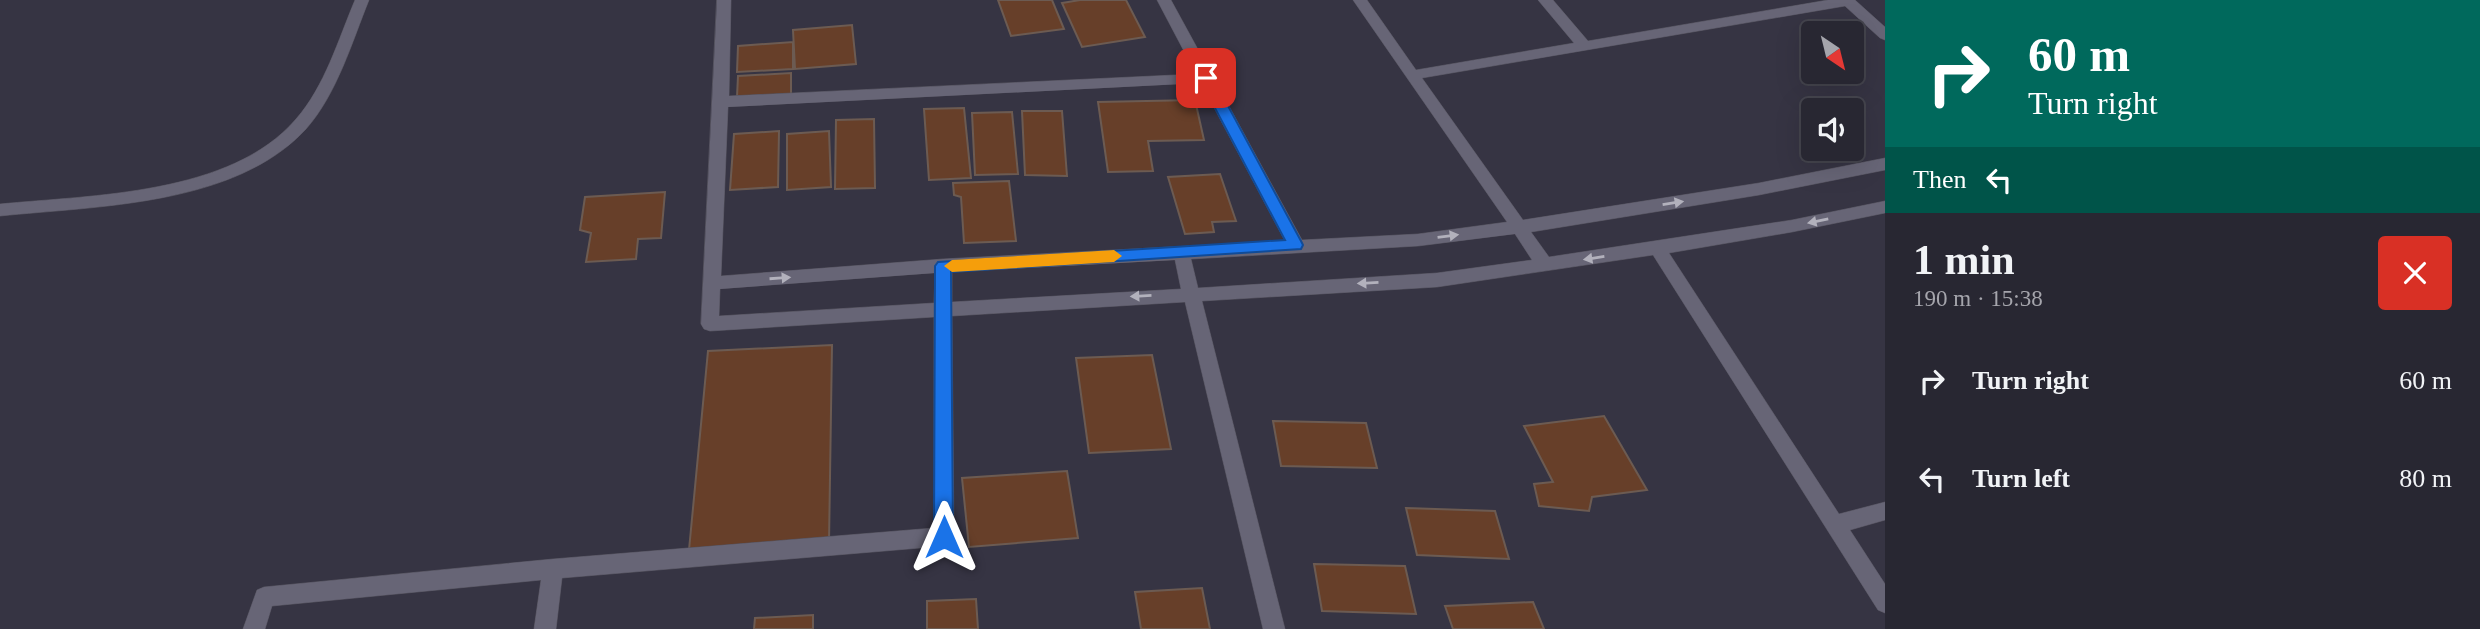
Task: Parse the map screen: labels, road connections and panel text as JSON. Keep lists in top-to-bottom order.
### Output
{
  "north": "bottom right",
  "page": {
    "turn": ["60 m", "Turn right"],
    "then": "Then",
    "heading": ["1 min", "190 m · 15:38"],
    "list": [
      {
        "name": "Turn right",
        "value": "60 m"
      },
      {
        "name": "Turn left",
        "value": "80 m"
      }
    ]
  }
}
